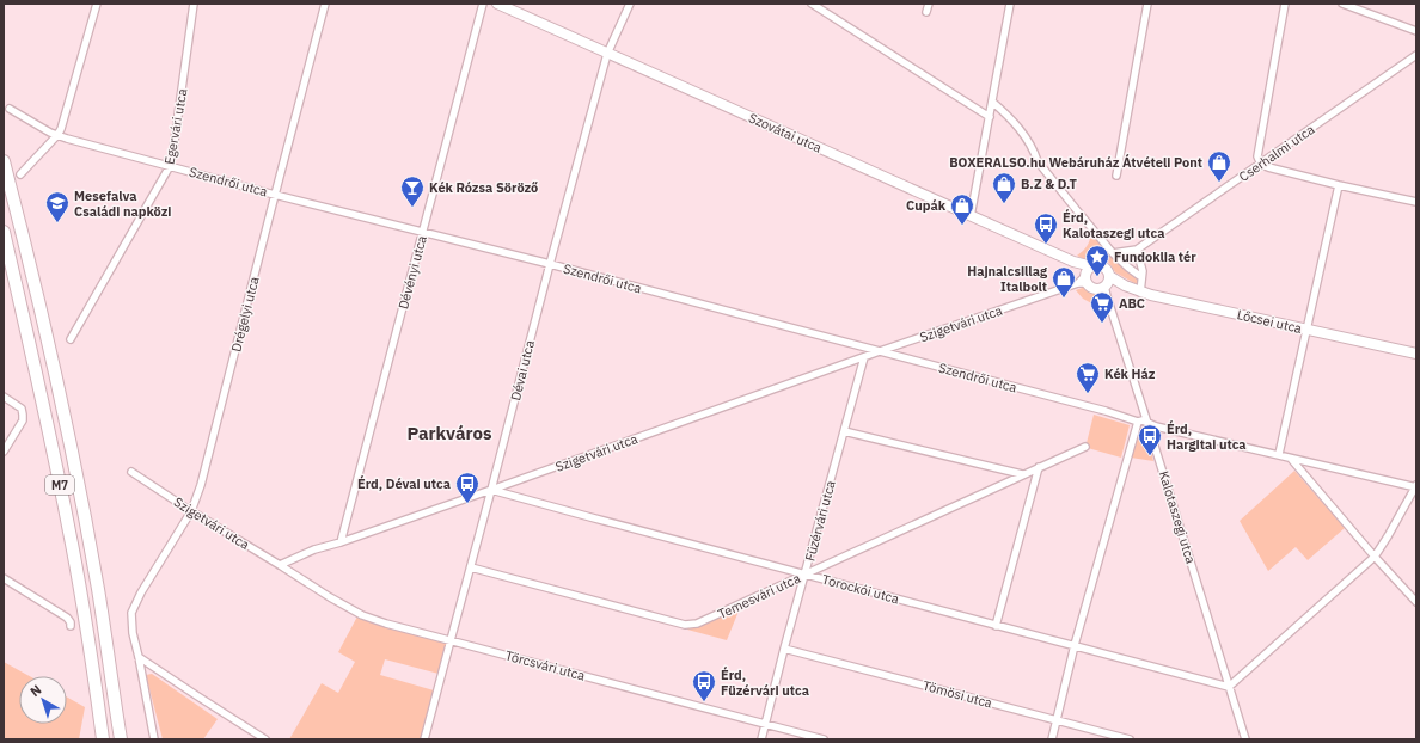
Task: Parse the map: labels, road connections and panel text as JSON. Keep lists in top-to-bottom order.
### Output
{
  "streets": {
    "highway": ["M7"],
    "street": [
      "Egervári utca",
      "Szovátai utca",
      "Cserhalmi utca",
      "Szendrői utca",
      "Dévényi utca",
      "Drégelyi utca",
      "Lőcsei utca",
      "Szigetvári utca",
      "Dévai utca",
      "Kalotaszegi utca",
      "Füzérvári utca",
      "Torockói utca",
      "Temesvári utca",
      "Törcsvári utca",
      "Tömösi utca"
    ]
  },
  "crossings": [
    ["Egervári utca", "Szendrői utca"],
    ["Szovátai utca", "Szigetvári utca"],
    ["Szovátai utca", "Dévai utca"],
    ["Szendrői utca", "Dévényi utca"],
    ["Szendrői utca", "Drégelyi utca"],
    ["Szendrői utca", "Szigetvári utca"],
    ["Szendrői utca", "Dévai utca"],
    ["Szendrői utca", "Kalotaszegi utca"],
    ["Dévényi utca", "Szigetvári utca"],
    ["Drégelyi utca", "Szigetvári utca"],
    ["Lőcsei utca", "Kalotaszegi utca"],
    ["Szigetvári utca", "Dévai utca"],
    ["Szigetvári utca", "Füzérvári utca"],
    ["Szigetvári utca", "Torockói utca"],
    ["Szigetvári utca", "Törcsvári utca"],
    ["Dévai utca", "Torockói utca"],
    ["Dévai utca", "Temesvári utca"],
    ["Dévai utca", "Törcsvári utca"],
    ["Kalotaszegi utca", "Torockói utca"],
    ["Füzérvári utca", "Torockói utca"],
    ["Füzérvári utca", "Temesvári utca"],
    ["Füzérvári utca", "Törcsvári utca"],
    ["Füzérvári utca", "Tömösi utca"],
    ["Torockói utca", "Temesvári utca"]
  ],
  "districts": ["Parkváros"],
  "places": {
    "shop": [
      "BOXERALSO.hu Webáruház Átvételi Pont",
      "B.Z & D.T",
      "Cupák",
      "Hajnalcsillag Italbolt"
    ],
    "bar": ["Kék Rózsa Söröző"],
    "school or university": ["Mesefalva Családi napközi"],
    "bus stop": [
      "Érd, Kalotaszegi utca",
      "Érd, Hargitai utca",
      "Érd, Dévai utca",
      "Érd, Füzérvári utca"
    ],
    "place": ["Fundoklia tér"],
    "supermarket": ["ABC", "Kék Ház"]
  },
  "north": "top left"
}
